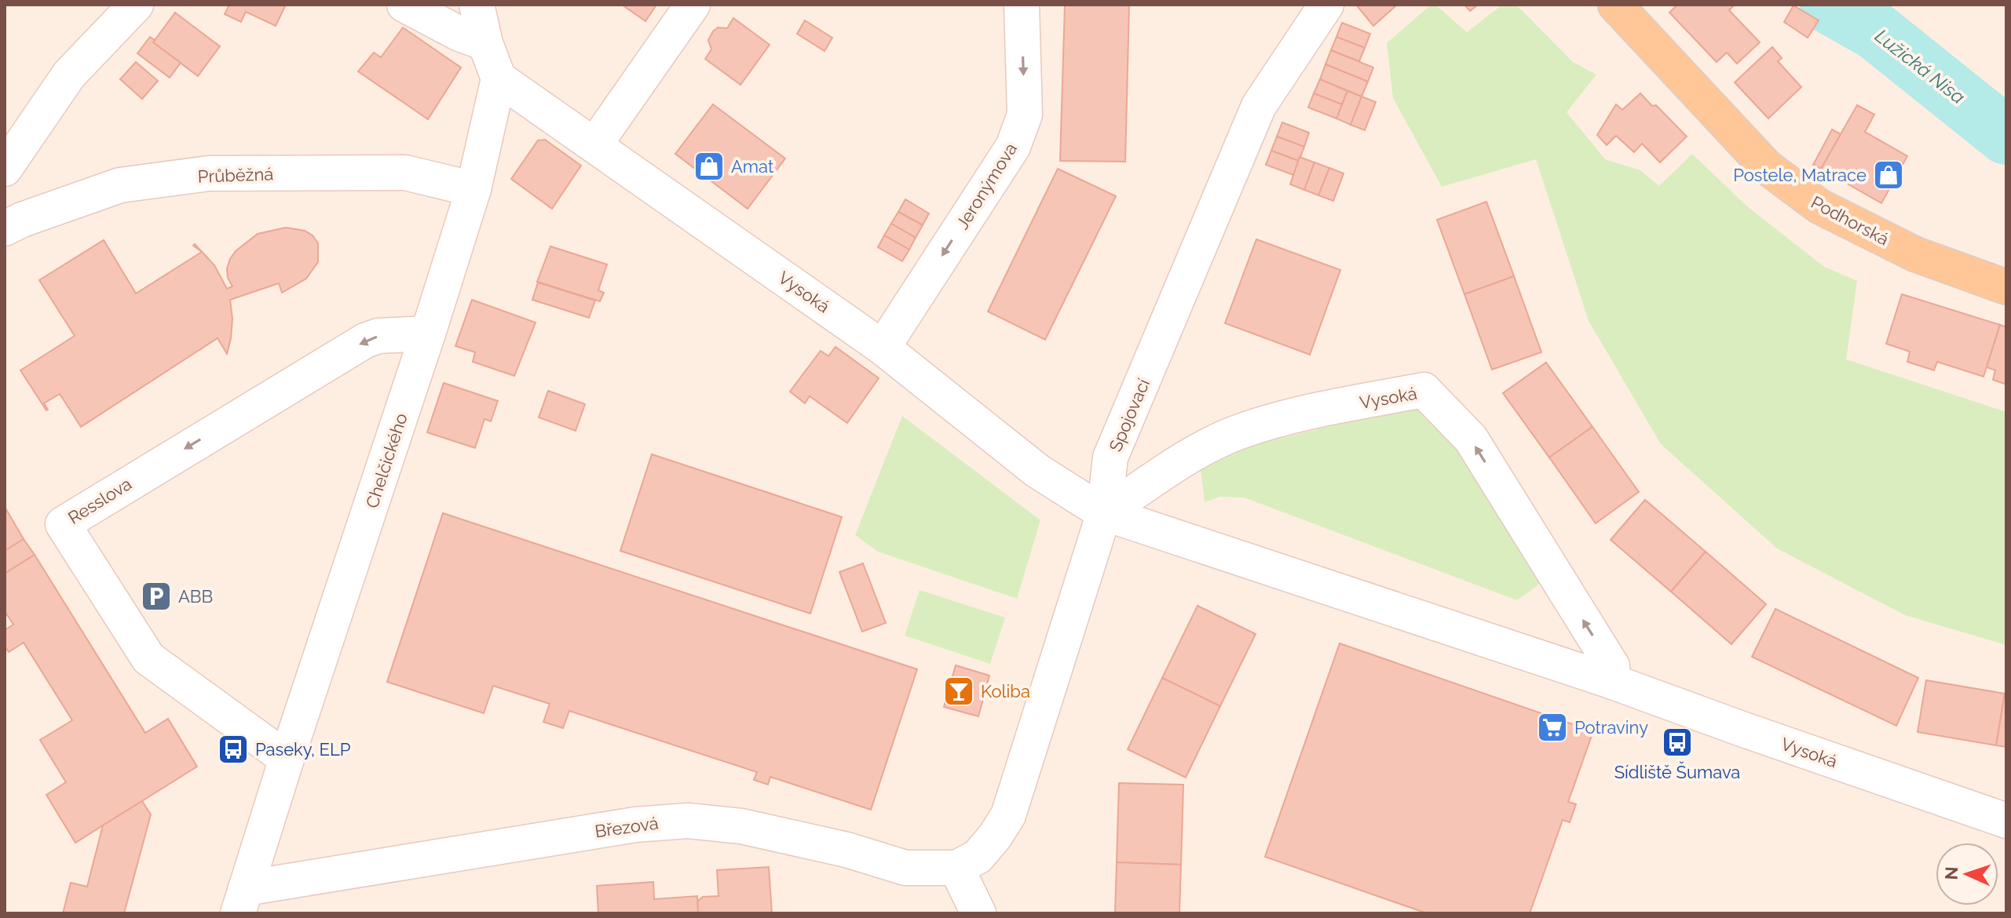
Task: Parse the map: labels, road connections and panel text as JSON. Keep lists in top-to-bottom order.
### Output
{
  "streets": {
    "main road": ["Podhorská"],
    "street": [
      "Průběžná",
      "Jeronýmova",
      "Vysoká",
      "Spojovací",
      "Chelčického",
      "Resslova",
      "Březová"
    ]
  },
  "crossings": [
    ["Průběžná", "Chelčického"],
    ["Jeronýmova", "Vysoká"],
    ["Vysoká", "Spojovací"],
    ["Vysoká", "Chelčického"],
    ["Spojovací", "Březová"],
    ["Chelčického", "Resslova"],
    ["Chelčického", "Březová"]
  ],
  "one_way": ["Jeronýmova"],
  "water": ["Lužická Nisa"],
  "places": {
    "shop": ["Amat", "Postele, Matrace"],
    "parking": ["ABB"],
    "bar": ["Koliba"],
    "supermarket": ["Potraviny"],
    "bus stop": ["Sídliště Šumava", "Paseky, ELP"]
  },
  "north": "left"
}
